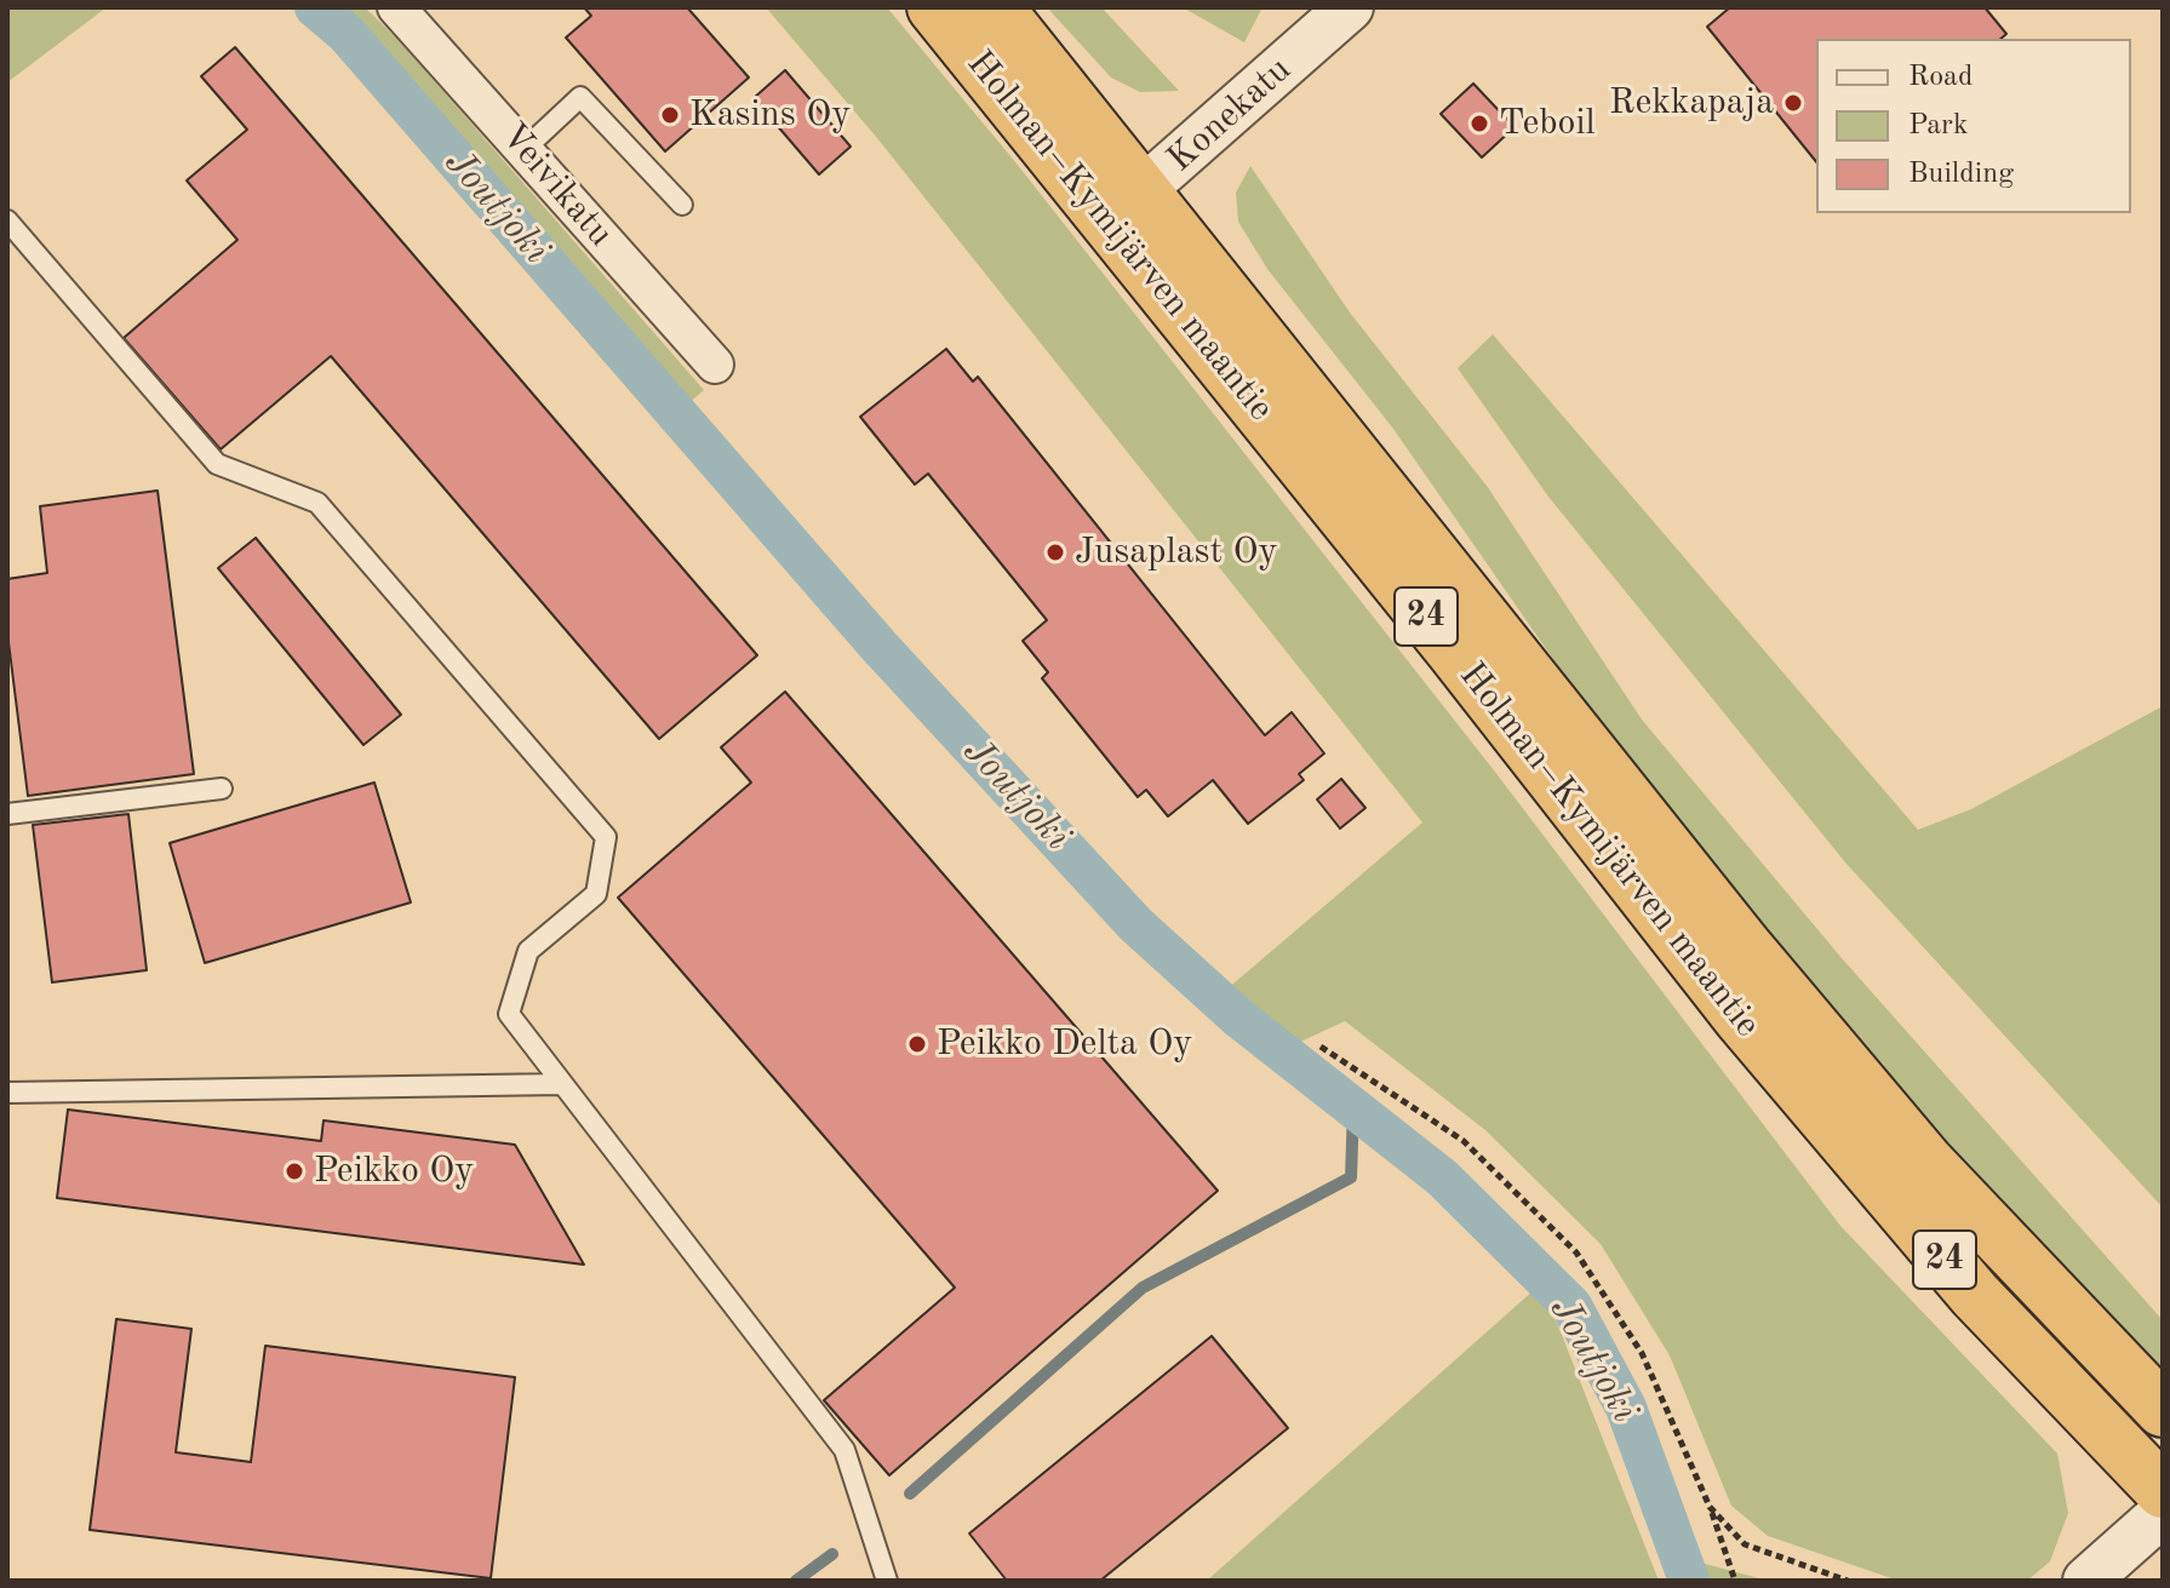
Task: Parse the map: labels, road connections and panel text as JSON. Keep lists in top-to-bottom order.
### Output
{
  "streets": {
    "highway": ["Holman–Kymijärven maantie", "24"],
    "street": ["Konekatu", "Veivikatu"]
  },
  "crossings": [
    ["Konekatu", "Holman–Kymijärven maantie"]
  ],
  "water": ["Joutjoki"],
  "places": [
    "Rekkapaja",
    "Kasins Oy",
    "Teboil",
    "Jusaplast Oy",
    "Peikko Delta Oy",
    "Peikko Oy"
  ],
  "legend": ["Road", "Park", "Building"]
}
